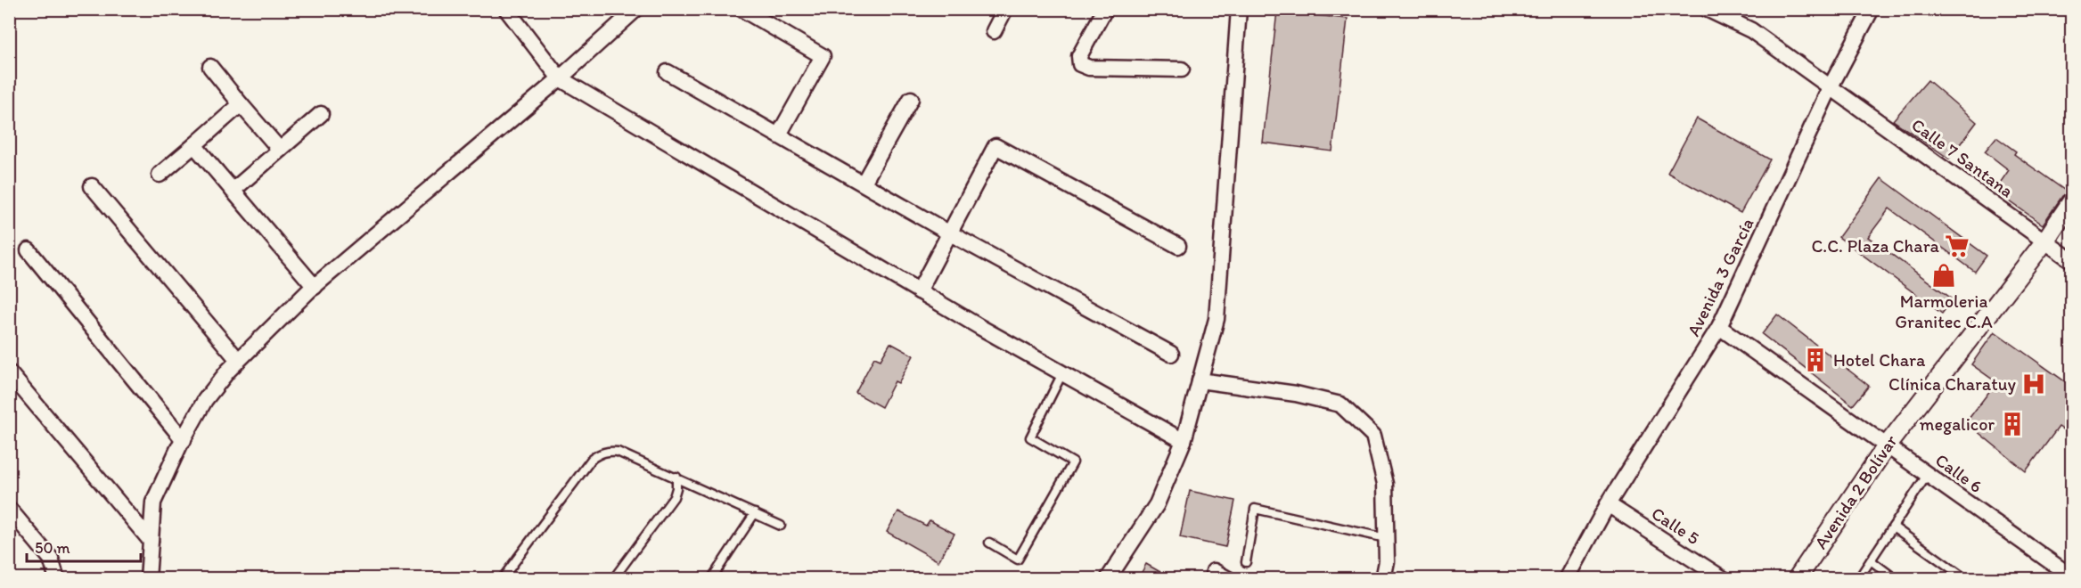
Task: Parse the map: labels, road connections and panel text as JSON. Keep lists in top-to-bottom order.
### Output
{
  "streets": {
    "street": [
      "Calle 7 Santana",
      "Avenida 3 García",
      "Calle 6",
      "Avenida 2 Bolívar",
      "Calle 5"
    ]
  },
  "crossings": [
    ["Calle 7 Santana", "Avenida 3 García"],
    ["Calle 7 Santana", "Avenida 2 Bolívar"],
    ["Avenida 3 García", "Calle 6"],
    ["Avenida 3 García", "Calle 5"],
    ["Calle 6", "Avenida 2 Bolívar"]
  ],
  "places": {
    "supermarket": ["C.C. Plaza Chara"],
    "shop": ["Marmoleria Granitec C.A"],
    "building": ["Hotel Chara", "megalicor"],
    "hospital": ["Clínica Charatuy"]
  },
  "scale_bar": "50 m"
}
